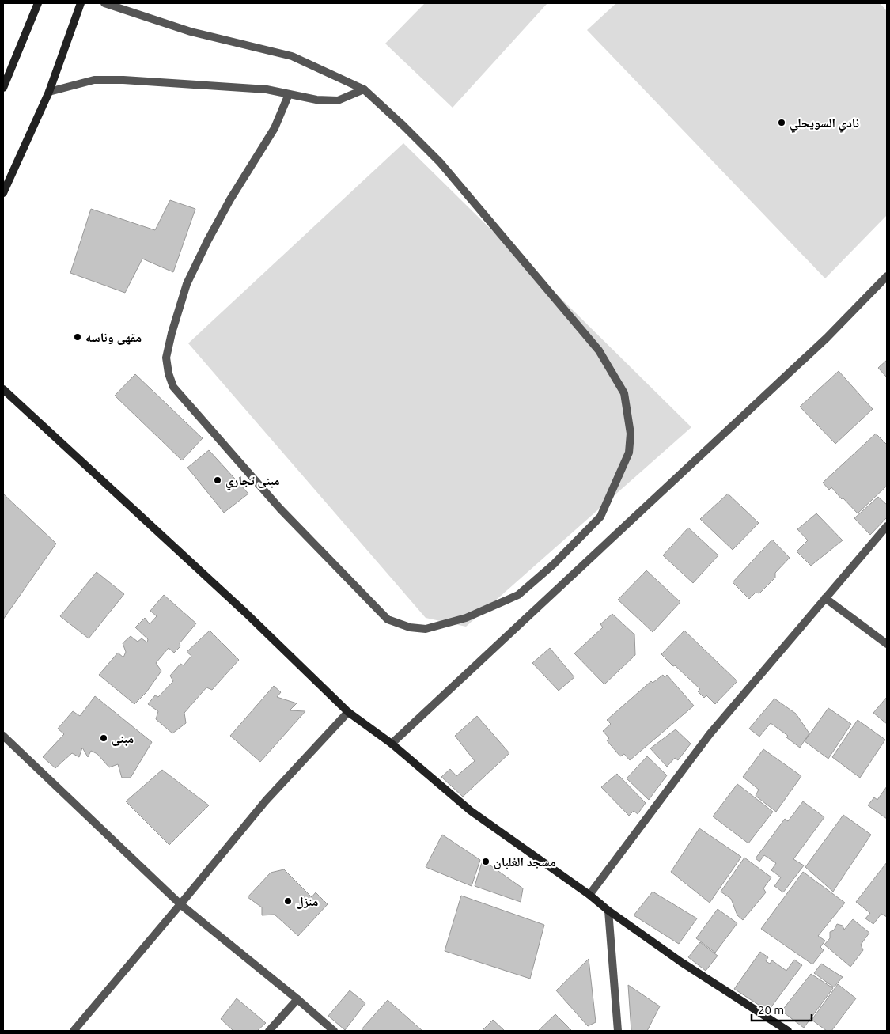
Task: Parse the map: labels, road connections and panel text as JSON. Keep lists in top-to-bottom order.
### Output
{
  "places": [
    "نادي السويحلي",
    "مقهى وناسه",
    "مبنى تجاري",
    "مبنى",
    "مسجد الغلبان",
    "منزل"
  ],
  "scale_bar": "20 m"
}
